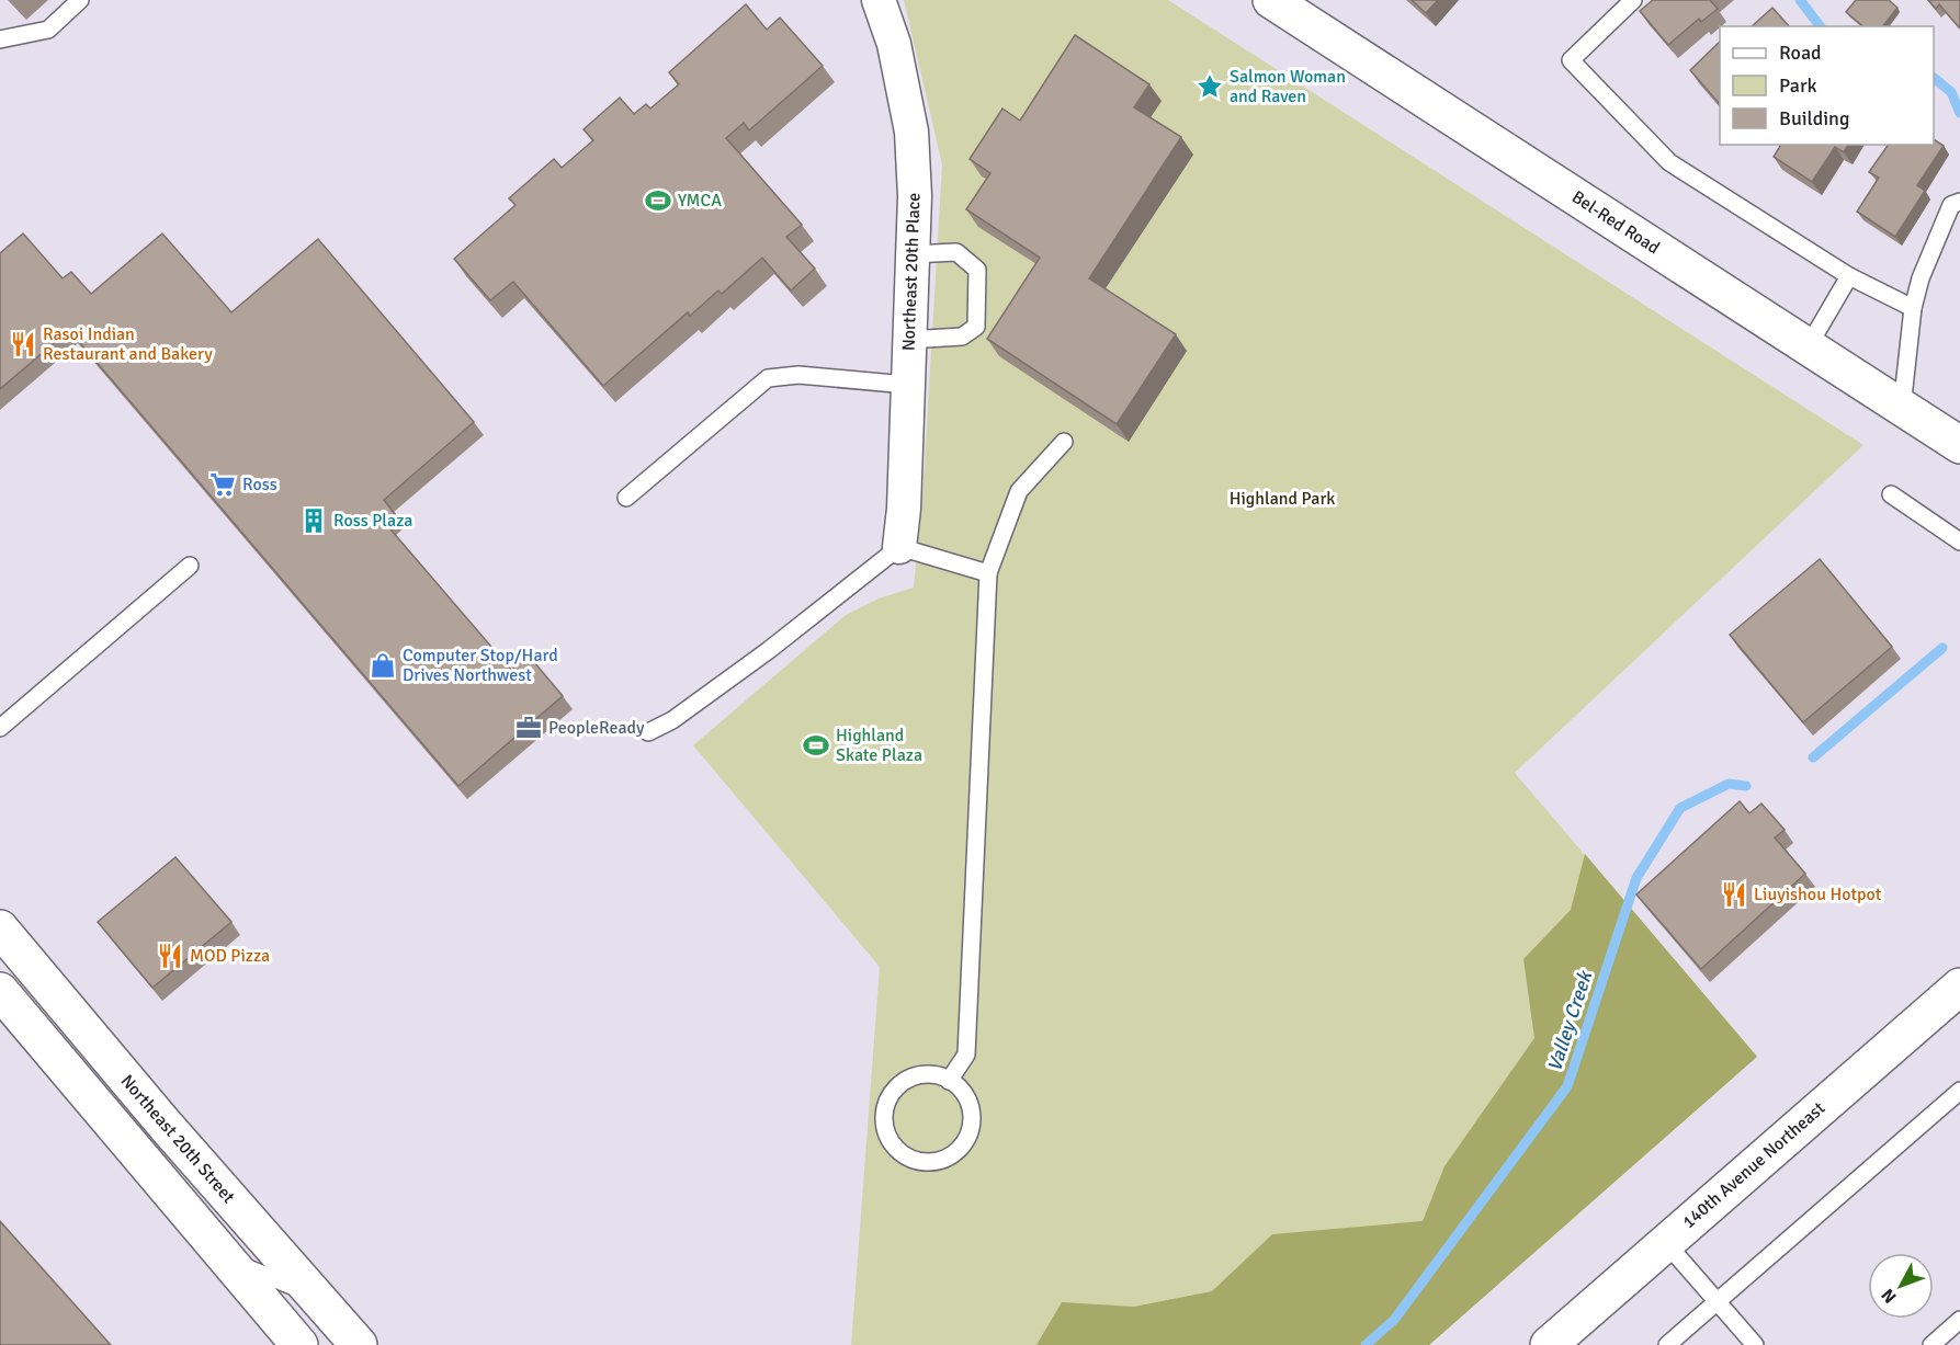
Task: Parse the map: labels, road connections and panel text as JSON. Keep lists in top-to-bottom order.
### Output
{
  "streets": {
    "main road": ["Bel-Red Road", "Northeast 20th Street", "140th Avenue Northeast"],
    "street": ["Northeast 20th Place"]
  },
  "water": ["Valley Creek"],
  "parks": ["Highland Park"],
  "places": {
    "place": ["Salmon Woman and Raven"],
    "sports": ["YMCA", "Highland Skate Plaza"],
    "restaurant": ["Rasoi Indian Restaurant and Bakery", "Liuyishou Hotpot", "MOD Pizza"],
    "supermarket": ["Ross"],
    "building": ["Ross Plaza"],
    "shop": ["Computer Stop/Hard Drives Northwest"],
    "office": ["PeopleReady"]
  },
  "legend": ["Road", "Park", "Building"],
  "north": "bottom left"
}
